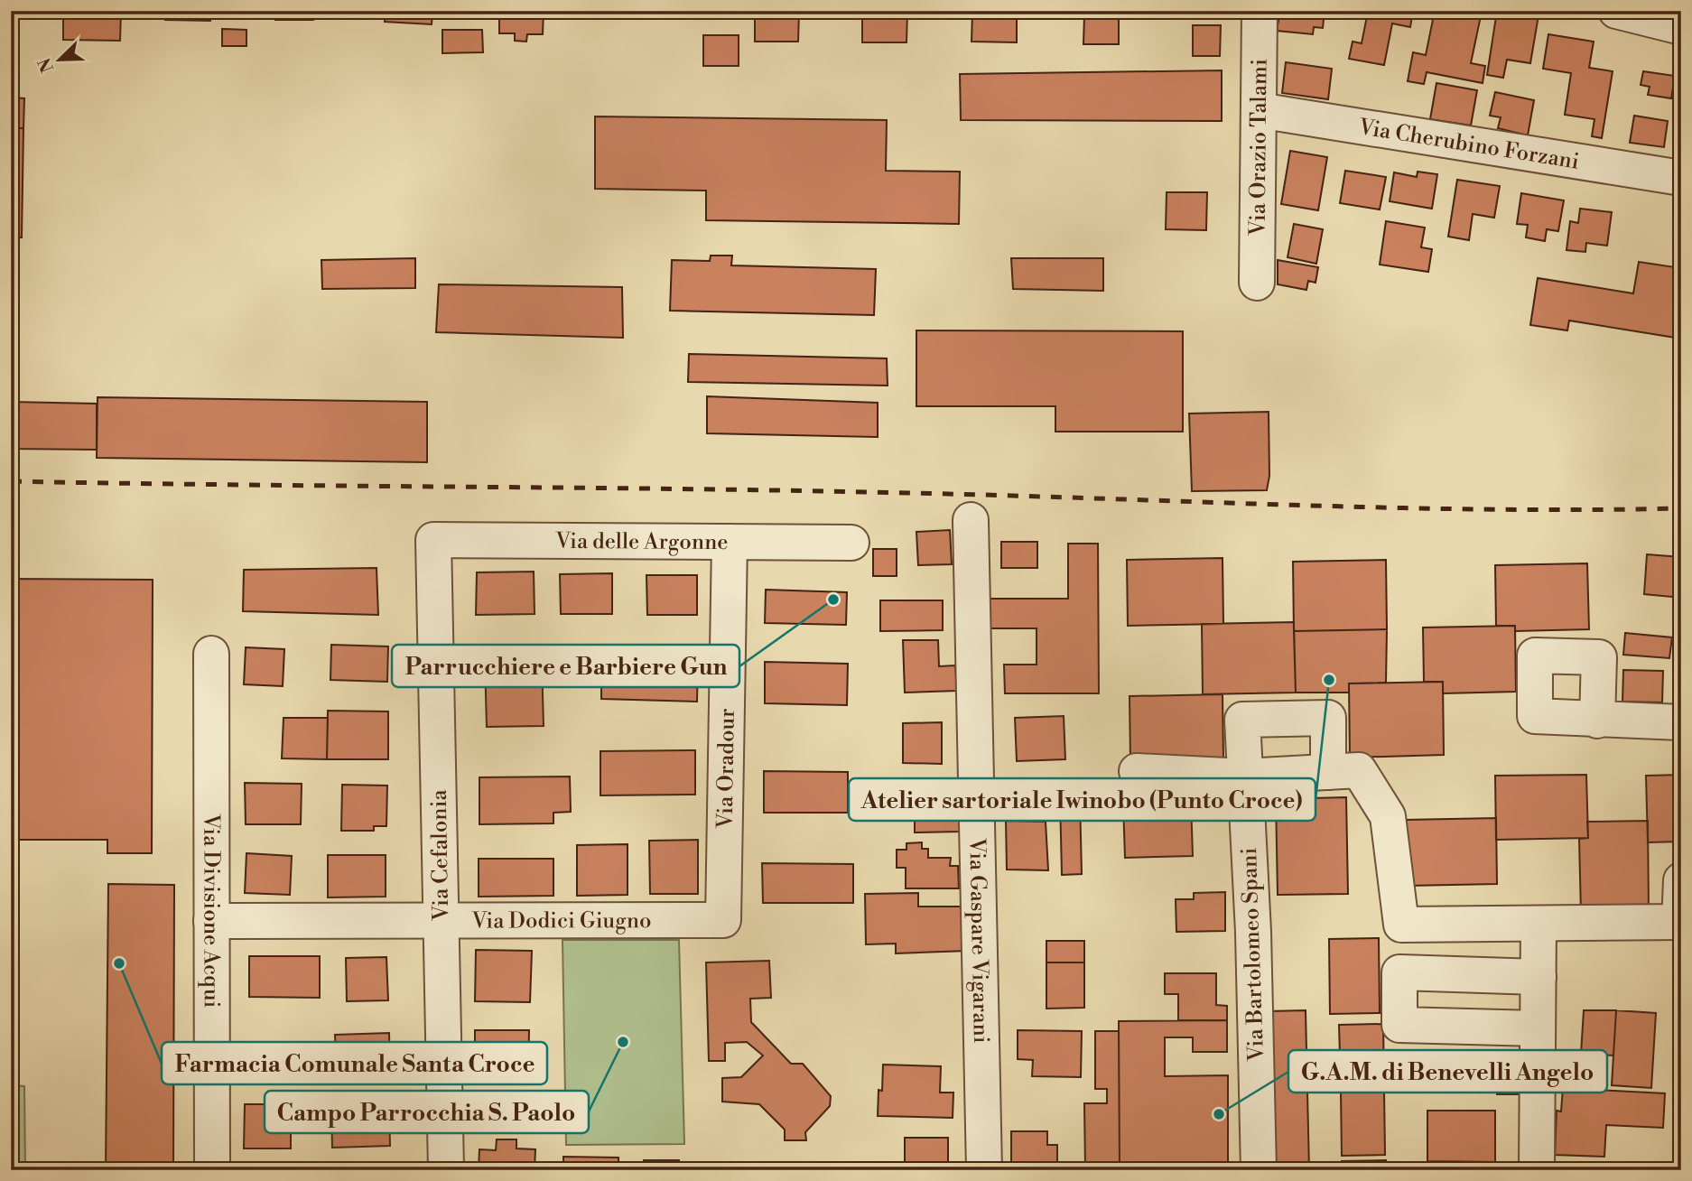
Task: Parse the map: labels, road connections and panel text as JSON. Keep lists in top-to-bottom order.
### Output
{
  "streets": {
    "street": [
      "Via Cherubino Forzani",
      "Via Orazio Talami",
      "Via delle Argonne",
      "Via Oradour",
      "Via Cefalonia",
      "Via Divisione Acqui",
      "Via Dodici Giugno",
      "Via Gaspare Vigarani",
      "Via Bartolomeo Spani"
    ]
  },
  "crossings": [
    ["Via Cherubino Forzani", "Via Orazio Talami"],
    ["Via delle Argonne", "Via Oradour"],
    ["Via delle Argonne", "Via Cefalonia"],
    ["Via Oradour", "Via Dodici Giugno"],
    ["Via Cefalonia", "Via Dodici Giugno"],
    ["Via Divisione Acqui", "Via Dodici Giugno"]
  ],
  "places": [
    "Parrucchiere e Barbiere Gun",
    "Atelier sartoriale Iwinobo (Punto Croce)",
    "Farmacia Comunale Santa Croce",
    "Campo Parrocchia S. Paolo",
    "G.A.M. di Benevelli Angelo"
  ],
  "north": "bottom left"
}
